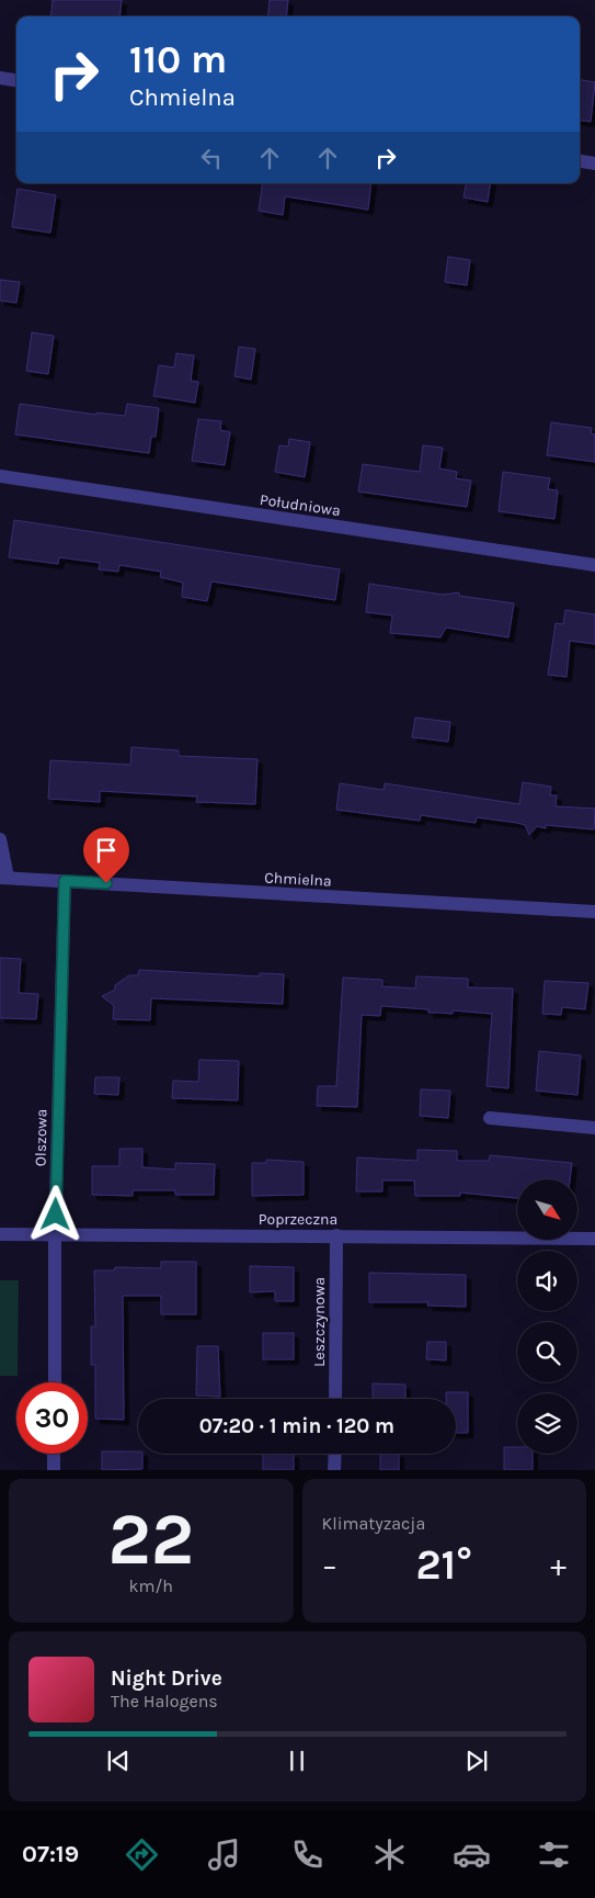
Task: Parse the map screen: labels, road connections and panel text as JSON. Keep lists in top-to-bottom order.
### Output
{
  "streets": {
    "street": [
      "Południowa",
      "Chmielna",
      "Olszowa",
      "Poprzeczna",
      "Leszczynowa"
    ]
  },
  "crossings": [
    ["Chmielna", "Olszowa"],
    ["Olszowa", "Poprzeczna"],
    ["Poprzeczna", "Leszczynowa"]
  ],
  "north": "bottom right",
  "page": {
    "turn": ["110 m", "Chmielna"],
    "limit": "30",
    "trip": "07:20 · 1 min · 120 m",
    "tile": [
      ["22", "km/h"],
      "Klimatyzacja"
    ],
    "heat": ["−", "21°", "+"],
    "song": ["Night Drive", "The Halogens"],
    "tabs": "07:19"
  }
}
